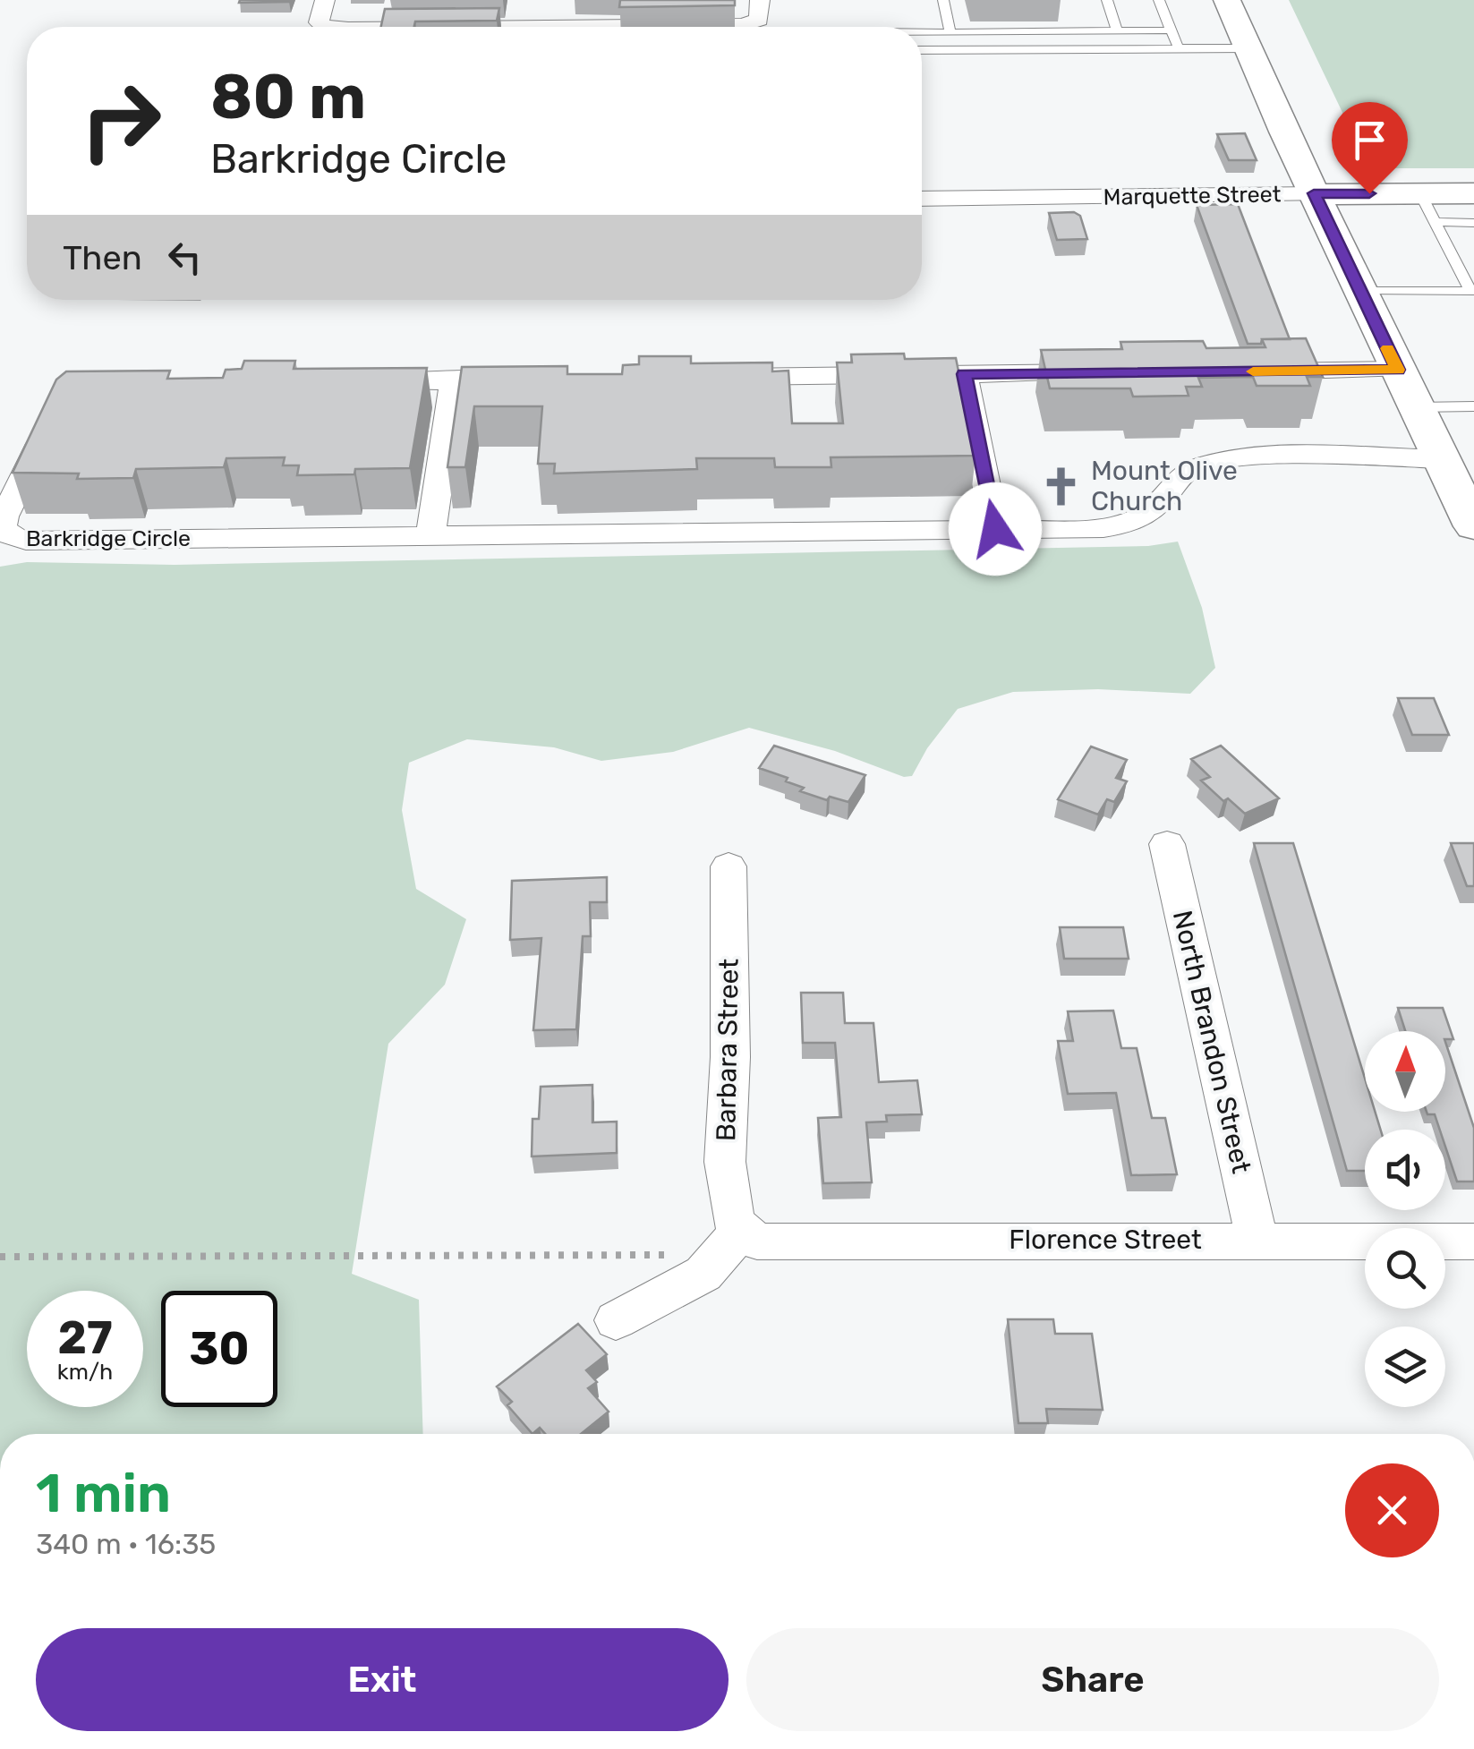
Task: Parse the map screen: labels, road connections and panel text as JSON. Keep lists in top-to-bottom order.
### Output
{
  "streets": {
    "main road": ["Marquette Street"],
    "street": [
      "Barkridge Circle",
      "North Brandon Street",
      "Barbara Street",
      "Florence Street"
    ]
  },
  "crossings": [
    ["North Brandon Street", "Florence Street"],
    ["Barbara Street", "Florence Street"]
  ],
  "places": {
    "church": ["Mount Olive Church"]
  },
  "north": "top",
  "page": {
    "turn": ["80 m", "Barkridge Circle"],
    "then": "Then",
    "speed": "27 km/h",
    "limit": "30",
    "heading": ["1 min", "340 m · 16:35"],
    "buttons": ["Exit", "Share"]
  }
}
